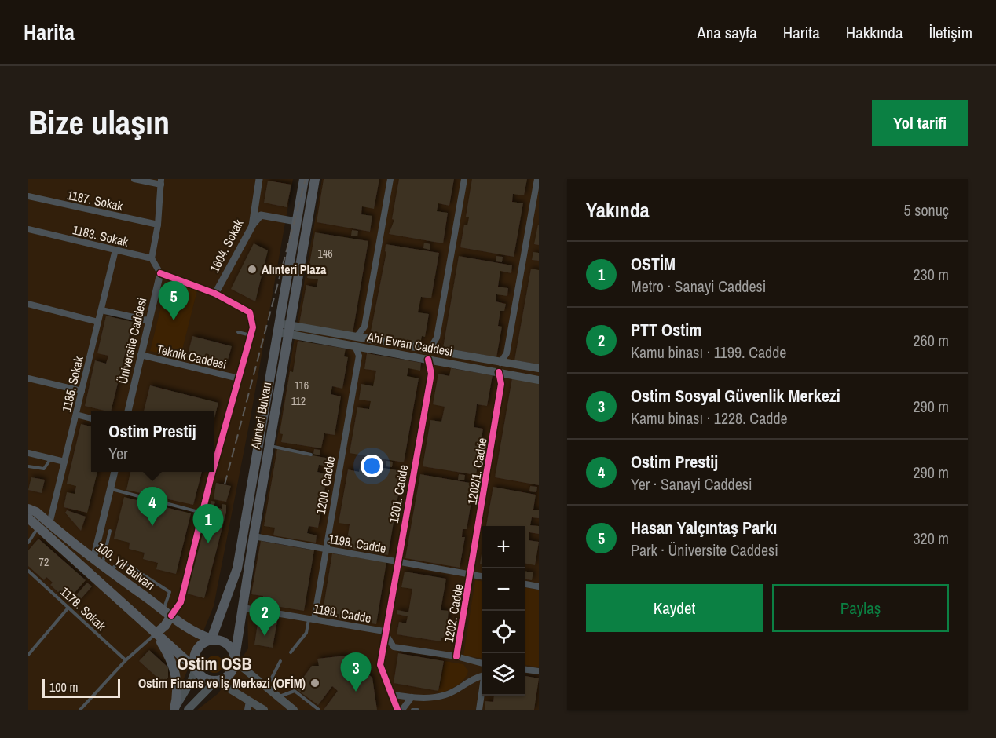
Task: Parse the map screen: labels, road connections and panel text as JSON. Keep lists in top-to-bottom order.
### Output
{
  "streets": {
    "main road": [
      "Ahi Evran Caddesi",
      "Alınteri Bulvarı",
      "1202/1. Cadde",
      "1201. Cadde",
      "100. Yıl Bulvarı"
    ],
    "street": [
      "1187. Sokak",
      "1183. Sokak",
      "1604. Sokak",
      "Üniversite Caddesi",
      "Teknik Caddesi",
      "1185. Sokak",
      "1200. Cadde",
      "1198. Cadde",
      "1199. Cadde",
      "1202. Cadde"
    ],
    "lane": ["1178. Sokak"]
  },
  "crossings": [
    ["1183. Sokak", "1185. Sokak"],
    ["Üniversite Caddesi", "Teknik Caddesi"],
    ["Ahi Evran Caddesi", "Alınteri Bulvarı"],
    ["Ahi Evran Caddesi", "1202/1. Cadde"],
    ["Ahi Evran Caddesi", "1201. Cadde"],
    ["1185. Sokak", "100. Yıl Bulvarı"],
    ["Alınteri Bulvarı", "1198. Cadde"],
    ["Alınteri Bulvarı", "100. Yıl Bulvarı"],
    ["Alınteri Bulvarı", "1199. Cadde"],
    ["1202/1. Cadde", "1198. Cadde"],
    ["1202/1. Cadde", "1202. Cadde"],
    ["1200. Cadde", "1198. Cadde"],
    ["1200. Cadde", "1199. Cadde"],
    ["1201. Cadde", "1198. Cadde"],
    ["1201. Cadde", "1199. Cadde"],
    ["1198. Cadde", "1202. Cadde"],
    ["1199. Cadde", "1202. Cadde"]
  ],
  "districts": ["Ostim OSB"],
  "places": ["Alınteri Plaza", "Ostim Finans ve İş Merkezi (OFİM)"],
  "house_numbers": [
    "146",
    "116",
    "112",
    "72"
  ],
  "scale_bar": "100 m",
  "page": {
    "header": "Harita",
    "nav": [
      "Ana sayfa",
      "Harita",
      "Hakkında",
      "İletişim"
    ],
    "buttons": [
      "Yol tarifi",
      ["Kaydet", "Paylaş"]
    ],
    "title": "Bize ulaşın",
    "heading": ["Yakında", "5 sonuç"],
    "list": [
      {
        "mark": "1",
        "name": "OSTİM",
        "note": "Metro · Sanayi Caddesi",
        "value": "230 m"
      },
      {
        "mark": "2",
        "name": "PTT Ostim",
        "note": "Kamu binası · 1199. Cadde",
        "value": "260 m"
      },
      {
        "mark": "3",
        "name": "Ostim Sosyal Güvenlik Merkezi",
        "note": "Kamu binası · 1228. Cadde",
        "value": "290 m"
      },
      {
        "mark": "4",
        "name": "Ostim Prestij",
        "note": "Yer · Sanayi Caddesi",
        "value": "290 m"
      },
      {
        "mark": "5",
        "name": "Hasan Yalçıntaş Parkı",
        "note": "Park · Üniversite Caddesi",
        "value": "320 m"
      }
    ],
    "pins": [
      "5",
      "4",
      "1",
      "2",
      "3"
    ],
    "popup": ["Ostim Prestij", "Yer"],
    "map_buttons": ["+", "−"],
    "scale": "100 m"
  }
}
